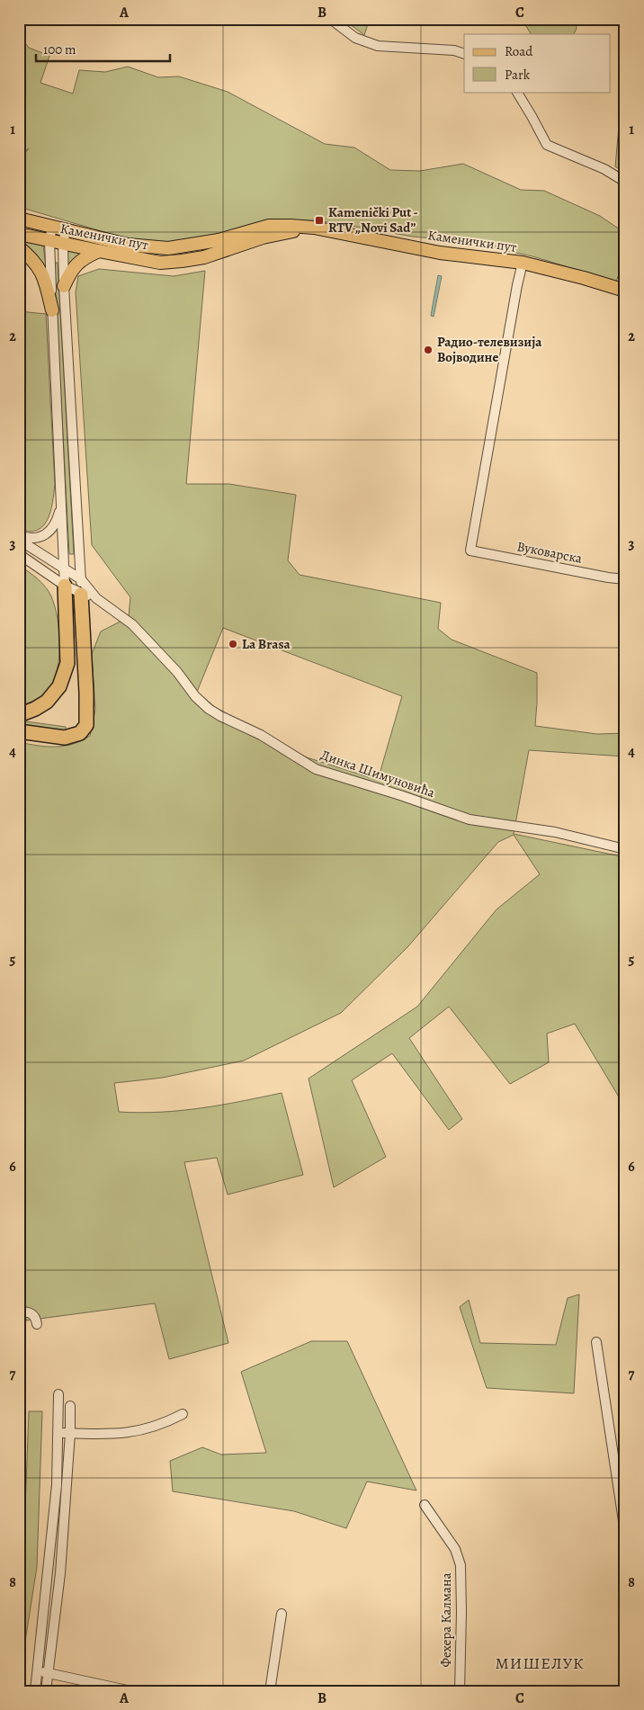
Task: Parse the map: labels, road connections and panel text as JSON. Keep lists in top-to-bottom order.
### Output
{
  "streets": {
    "main road": ["Каменички пут"],
    "street": ["Вуковарска", "Динка Шимуновића", "Фехера Калмана"]
  },
  "crossings": [
    ["Каменички пут", "Вуковарска"]
  ],
  "districts": ["МИШЕЛУК"],
  "places": {
    "transit": ["Kamenički Put - RTV „Novi Sad”"],
    "other": ["Радио-телевизија Војводине", "La Brasa"]
  },
  "legend": ["Road", "Park"],
  "scale_bar": "100 m",
  "grid": {
    "columns": ["A", "B", "C"],
    "rows": [
      "1",
      "2",
      "3",
      "4",
      "5",
      "6",
      "7",
      "8"
    ]
  }
}
